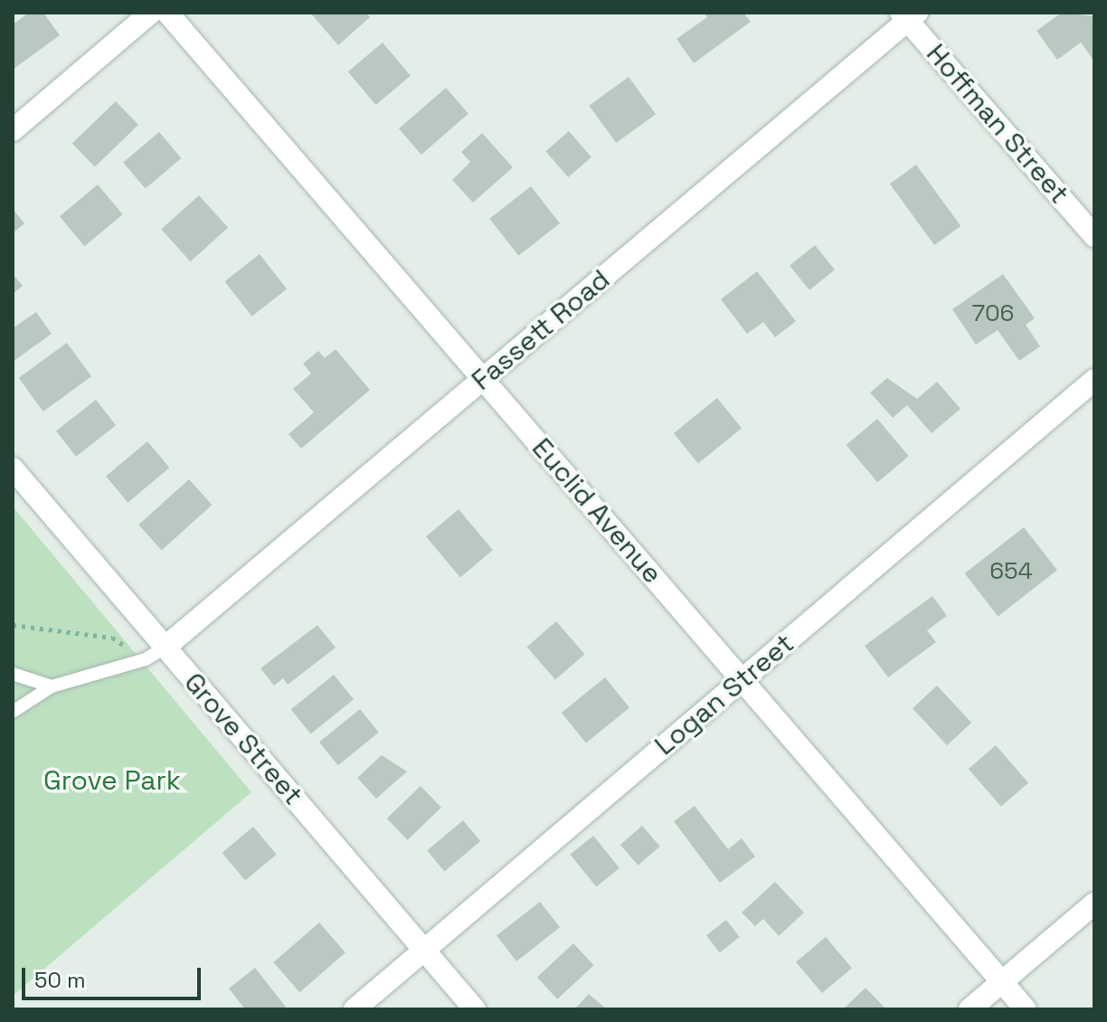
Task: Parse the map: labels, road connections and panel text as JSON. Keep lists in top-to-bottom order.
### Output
{
  "streets": {
    "street": [
      "Hoffman Street",
      "Fassett Road",
      "Euclid Avenue",
      "Logan Street",
      "Grove Street"
    ]
  },
  "crossings": [
    ["Hoffman Street", "Fassett Road"],
    ["Fassett Road", "Euclid Avenue"],
    ["Fassett Road", "Grove Street"],
    ["Euclid Avenue", "Logan Street"],
    ["Logan Street", "Grove Street"]
  ],
  "parks": ["Grove Park"],
  "house_numbers": ["706", "654"],
  "scale_bar": "50 m"
}
